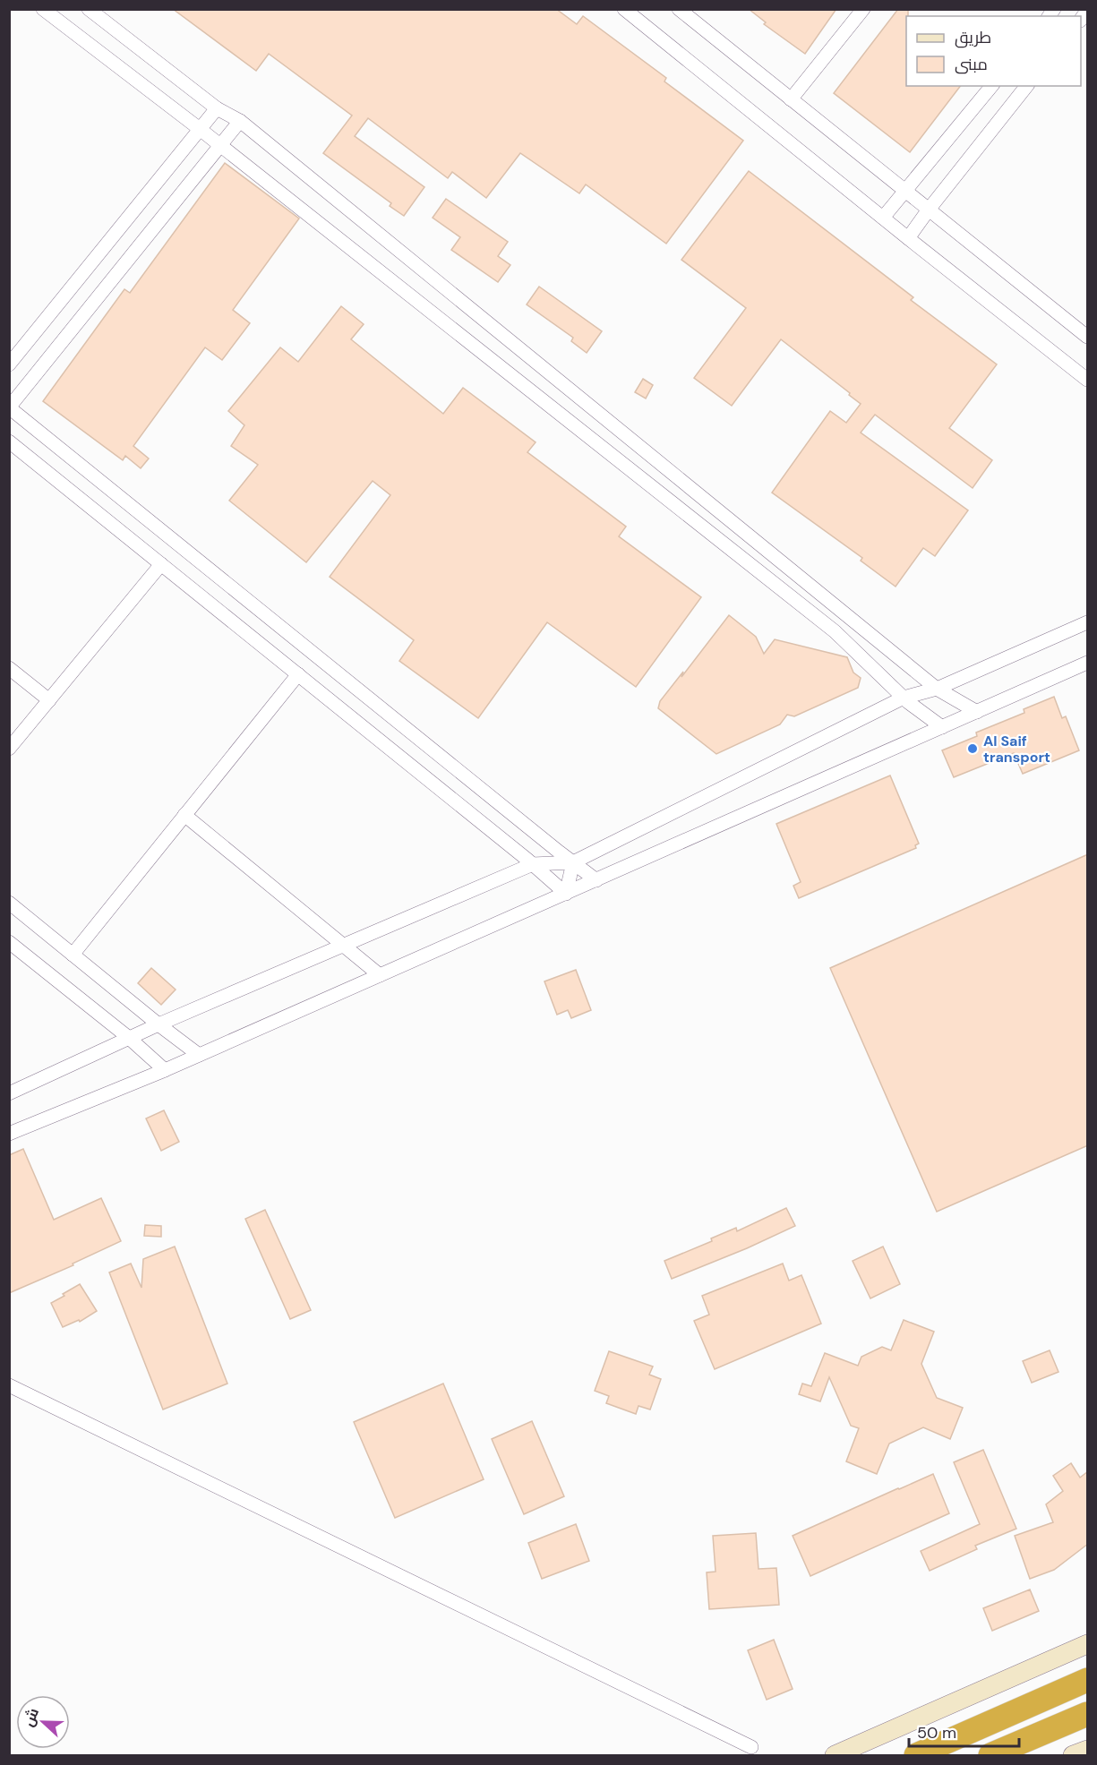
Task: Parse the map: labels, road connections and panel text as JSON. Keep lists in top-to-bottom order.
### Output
{
  "places": ["Al Saif transport"],
  "legend": ["طريق", "مبنى"],
  "scale_bar": "50 m",
  "north": "left"
}
